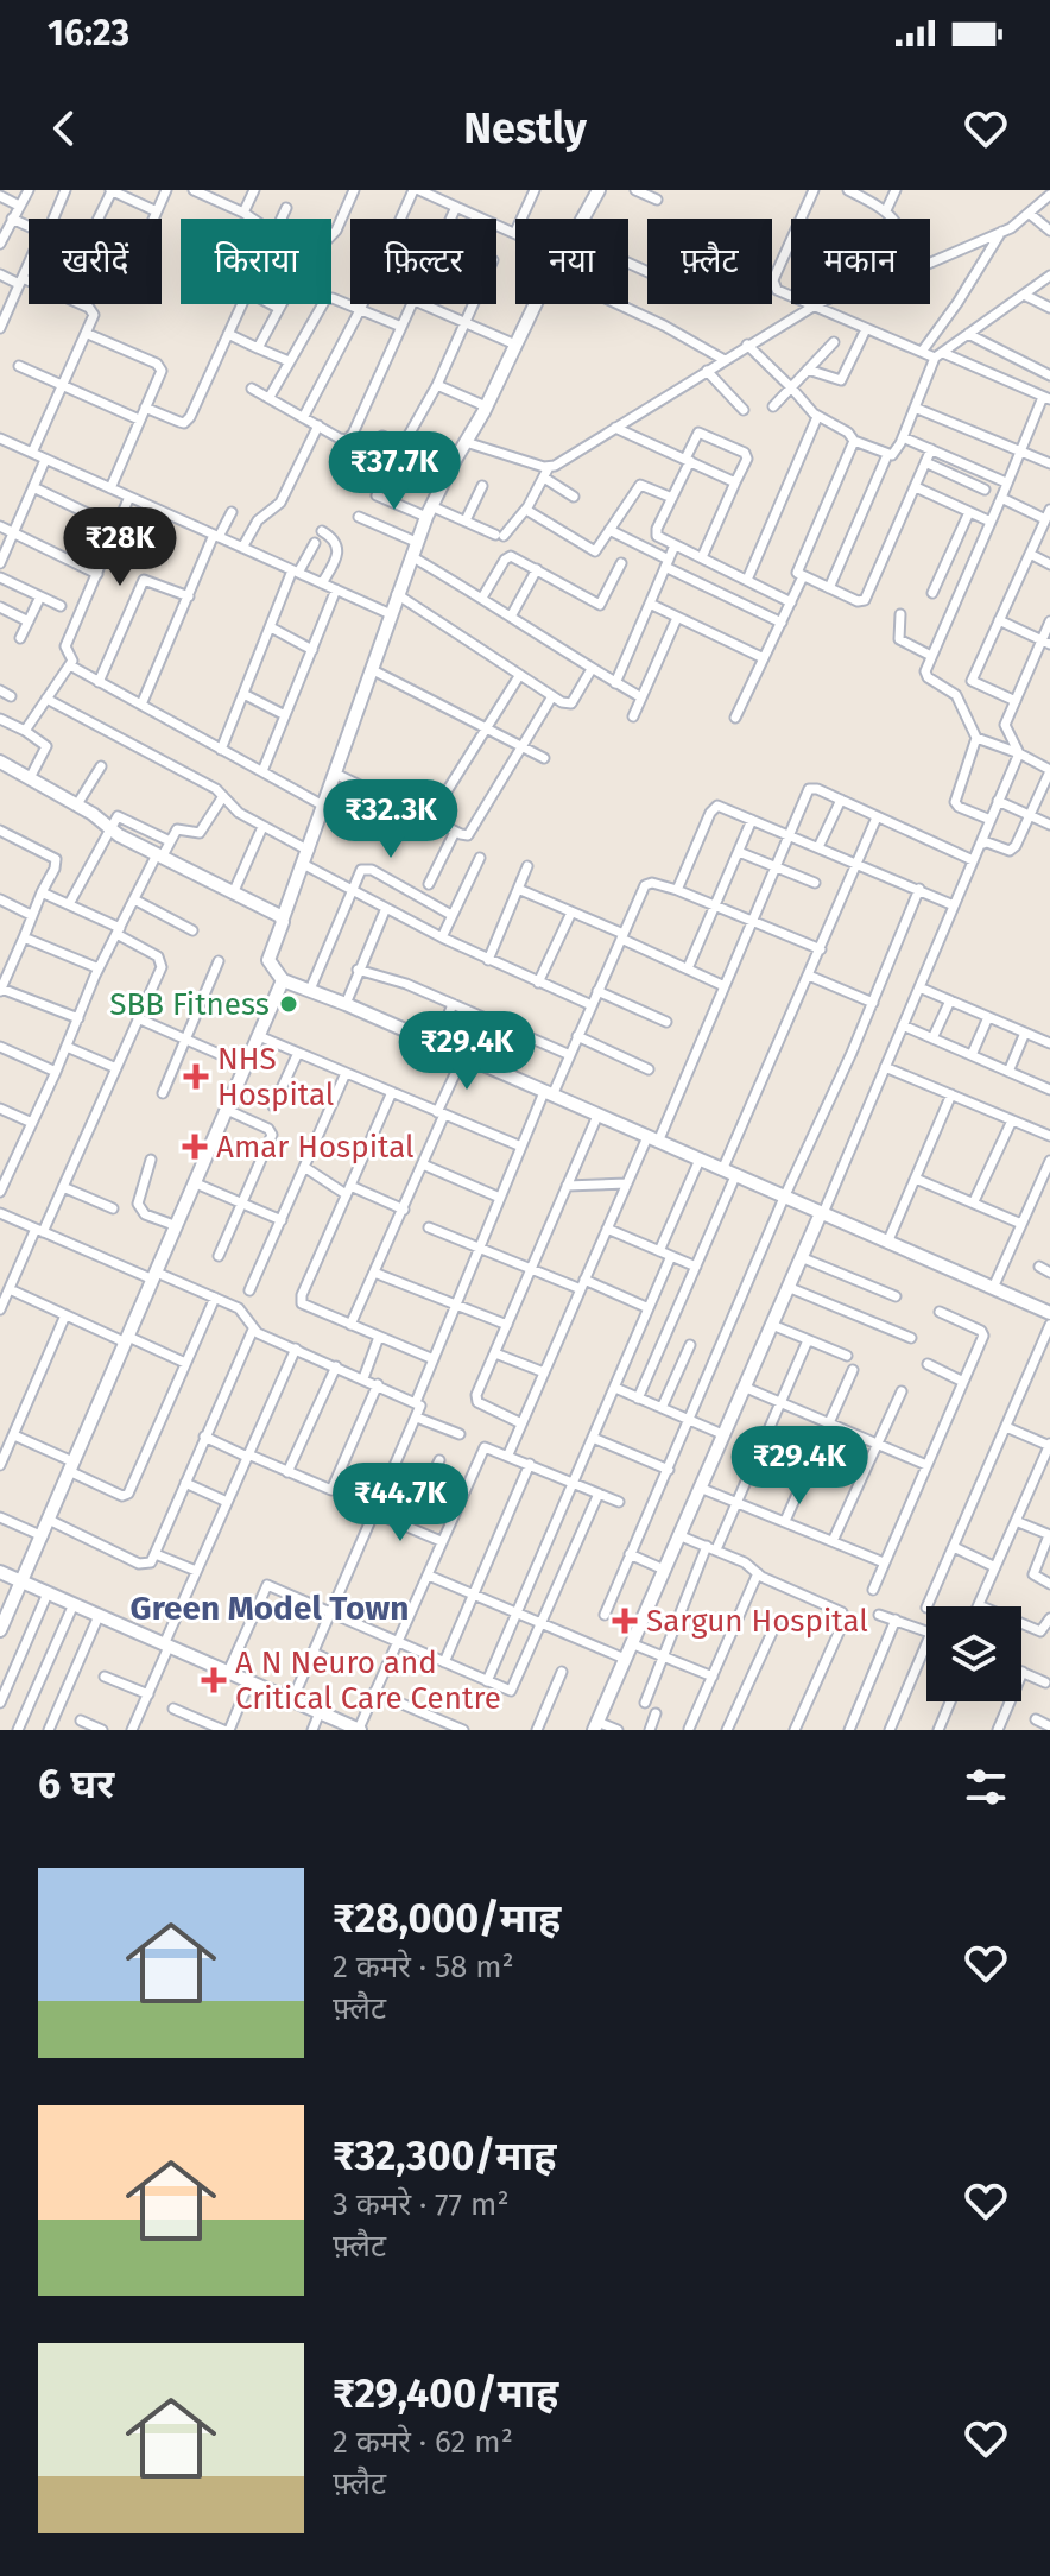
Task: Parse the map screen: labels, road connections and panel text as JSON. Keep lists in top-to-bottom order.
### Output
{
  "districts": ["Green Model Town"],
  "places": {
    "other": ["SBB Fitness"],
    "health": [
      "NHS Hospital",
      "Amar Hospital",
      "Sargun Hospital",
      "A N Neuro and Critical Care Centre"
    ]
  },
  "page": {
    "status": "16:23",
    "header": "Nestly",
    "chip": [
      "खरीदें",
      "किराया",
      "फ़िल्टर",
      "नया",
      "फ़्लैट",
      "मकान"
    ],
    "price": [
      "₹37.7K",
      "₹28K",
      "₹32.3K",
      "₹29.4K",
      "₹29.4K",
      "₹44.7K"
    ],
    "heading": "6 घर",
    "list": [
      {
        "name": "₹28,000/माह",
        "note": "2 कमरे · 58 m² · फ़्लैट"
      },
      {
        "name": "₹32,300/माह",
        "note": "3 कमरे · 77 m² · फ़्लैट"
      },
      {
        "name": "₹29,400/माह",
        "note": "2 कमरे · 62 m² · फ़्लैट"
      }
    ]
  }
}
